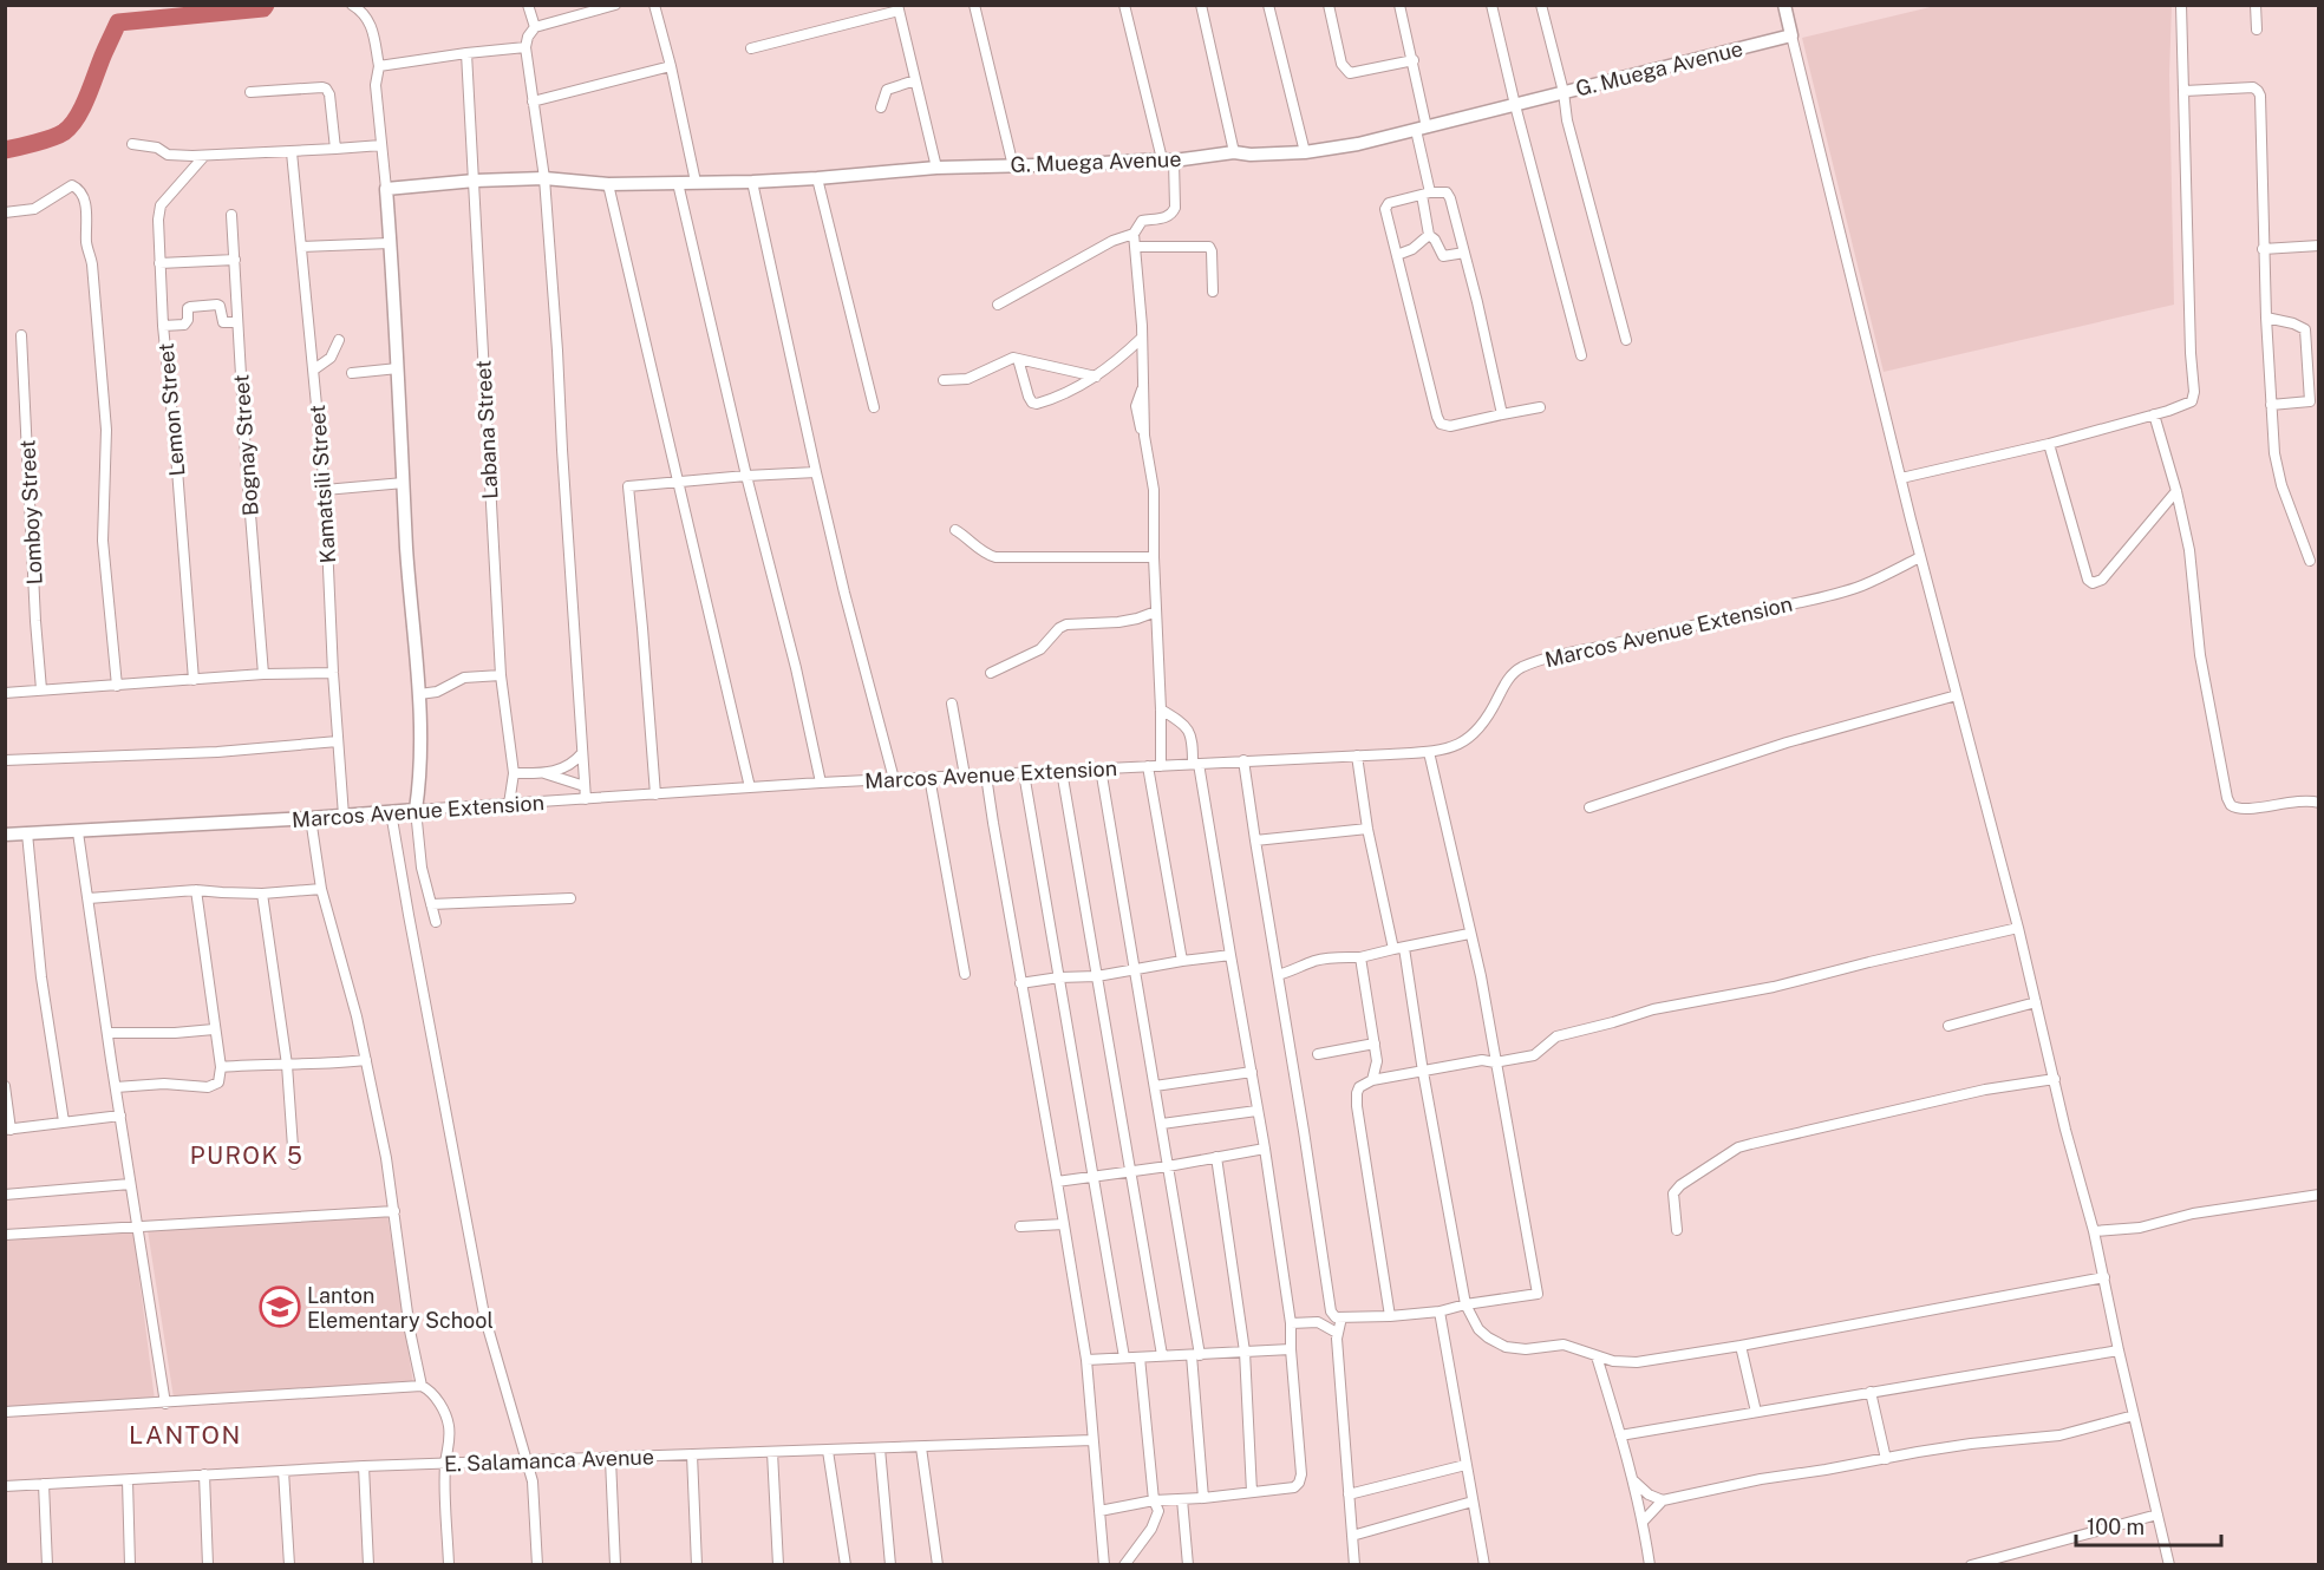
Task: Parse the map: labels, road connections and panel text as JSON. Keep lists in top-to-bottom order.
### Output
{
  "streets": {
    "street": [
      "G. Muega Avenue",
      "Lemon Street",
      "Labana Street",
      "Bognay Street",
      "Kamatsili Street",
      "Lomboy Street",
      "Marcos Avenue Extension",
      "E. Salamanca Avenue"
    ]
  },
  "crossings": [
    ["G. Muega Avenue", "Labana Street"],
    ["Labana Street", "Marcos Avenue Extension"],
    ["Kamatsili Street", "Marcos Avenue Extension"]
  ],
  "districts": ["PUROK 5", "LANTON"],
  "places": {
    "school or university": ["Lanton Elementary School"]
  },
  "scale_bar": "100 m"
}
